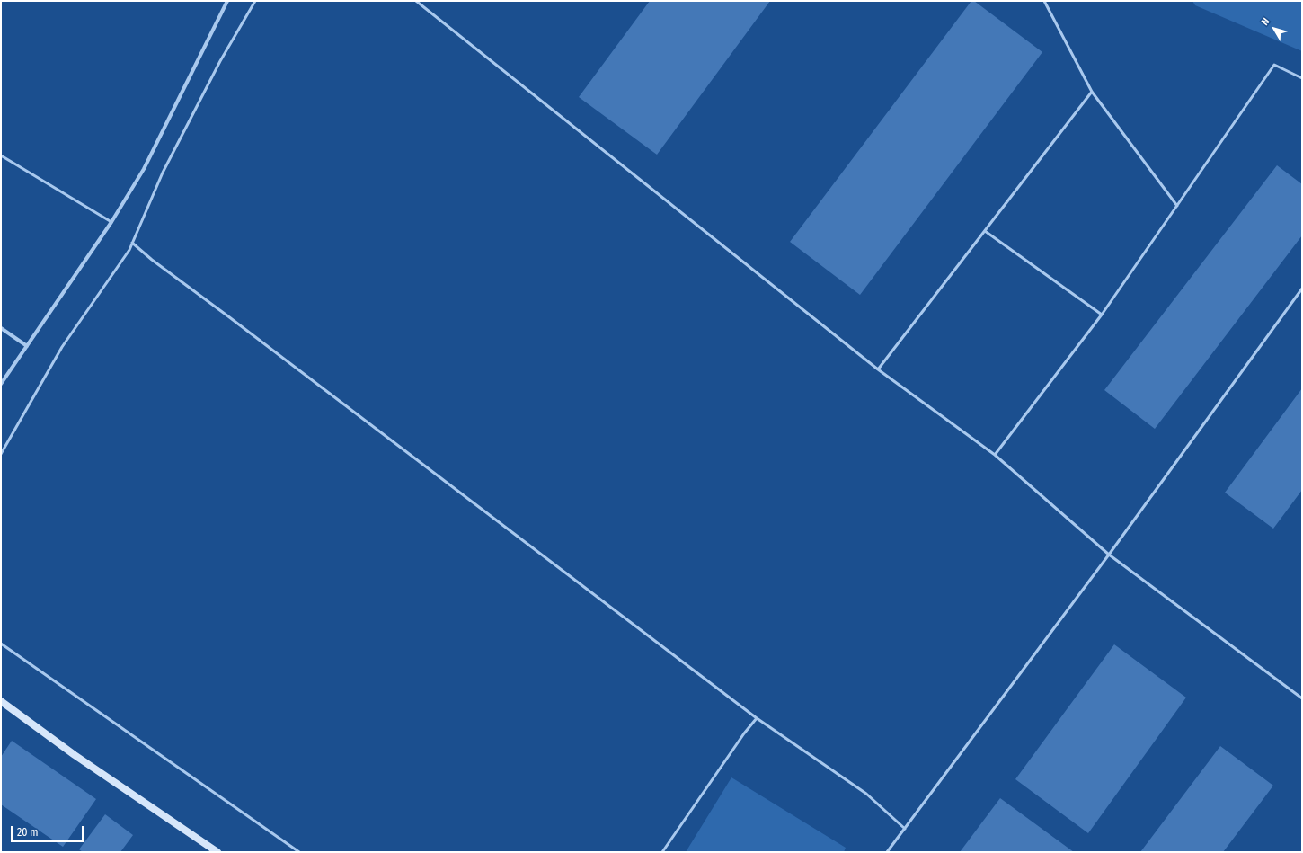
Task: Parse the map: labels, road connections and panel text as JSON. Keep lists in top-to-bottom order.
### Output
{
  "scale_bar": "20 m",
  "north": "top left"
}
